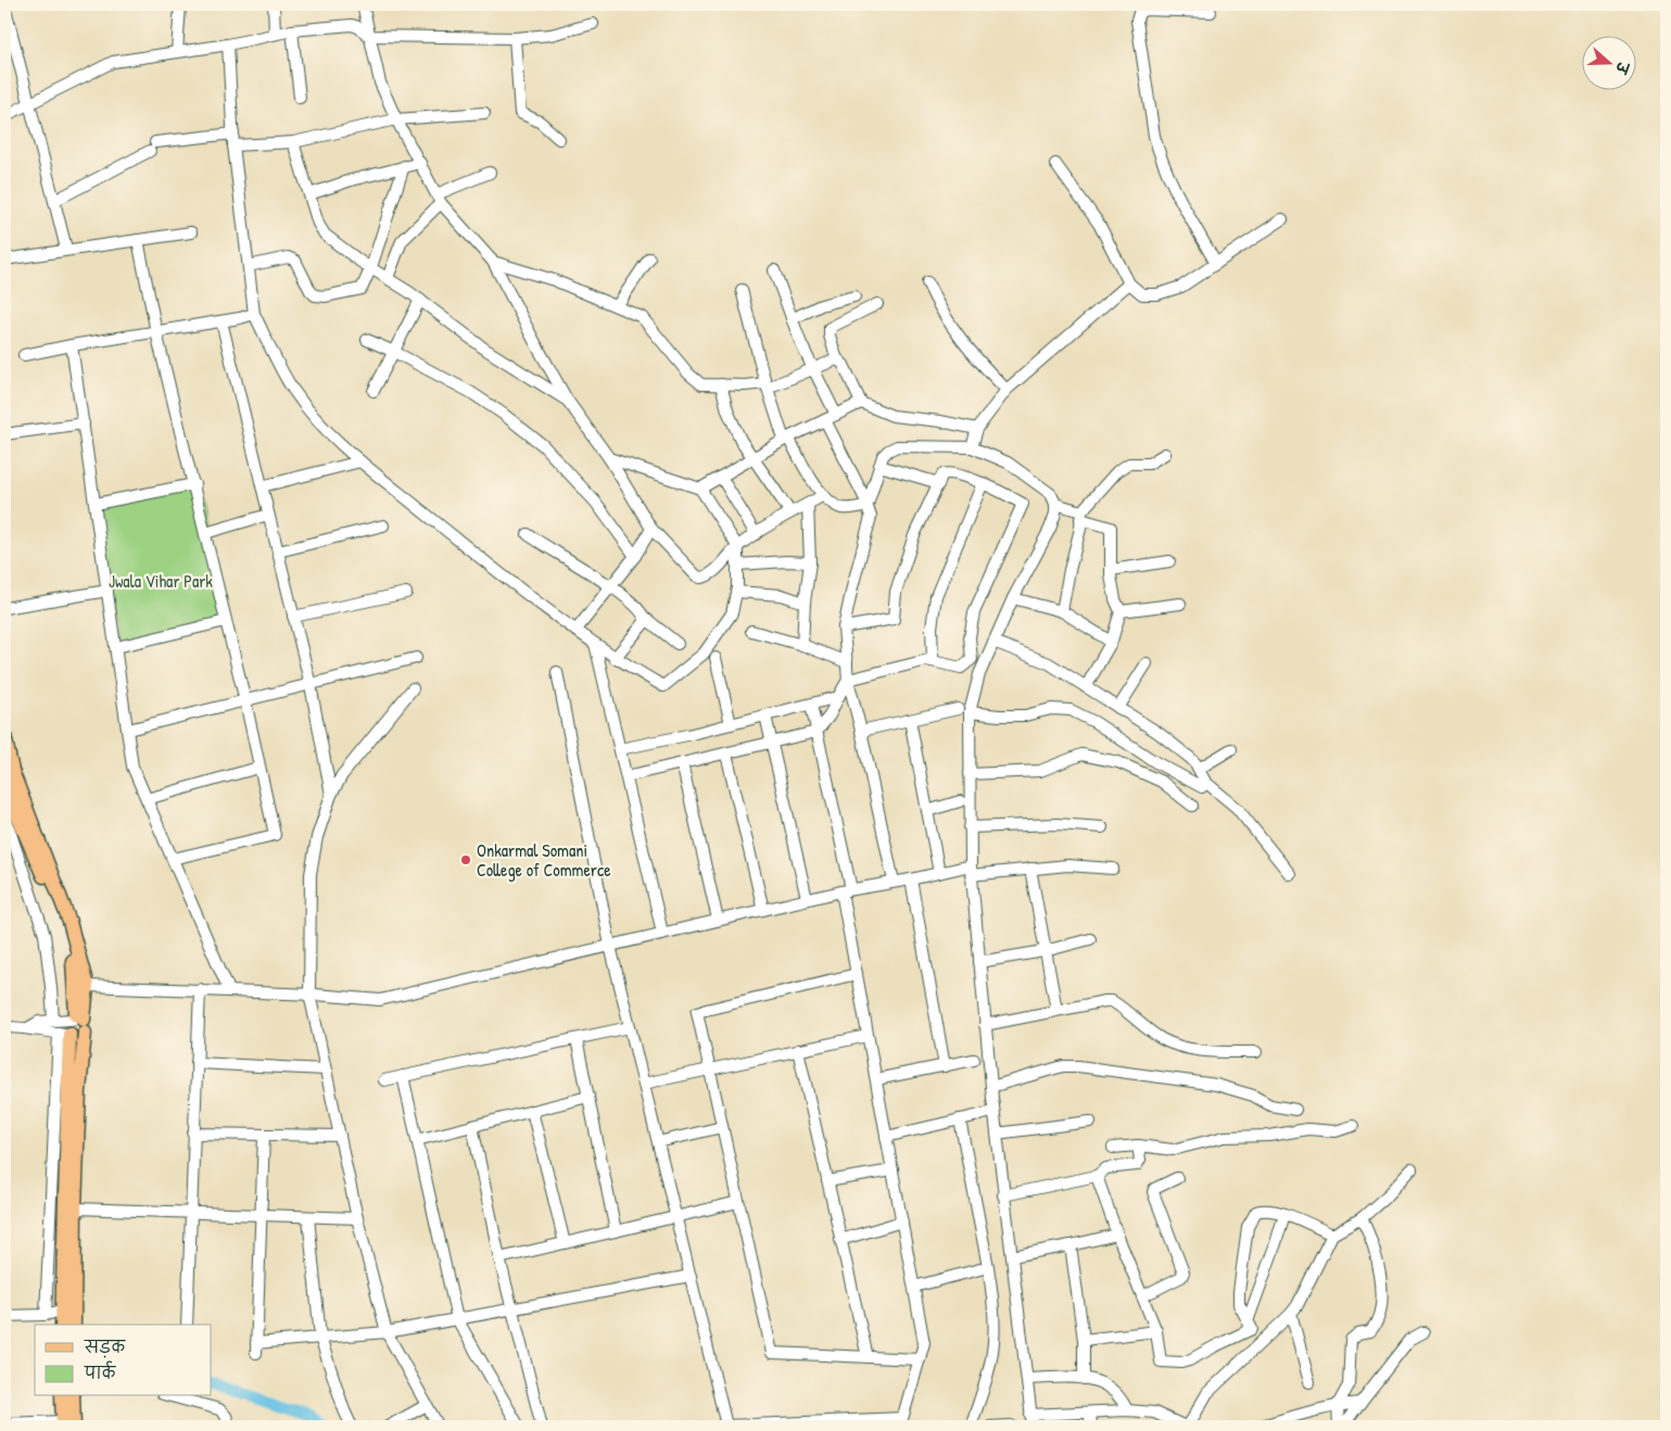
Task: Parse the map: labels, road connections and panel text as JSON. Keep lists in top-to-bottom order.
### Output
{
  "parks": ["Jwala Vihar Park"],
  "places": ["Onkarmal Somani College of Commerce"],
  "legend": ["सड़क", "पार्क"],
  "north": "right"
}
